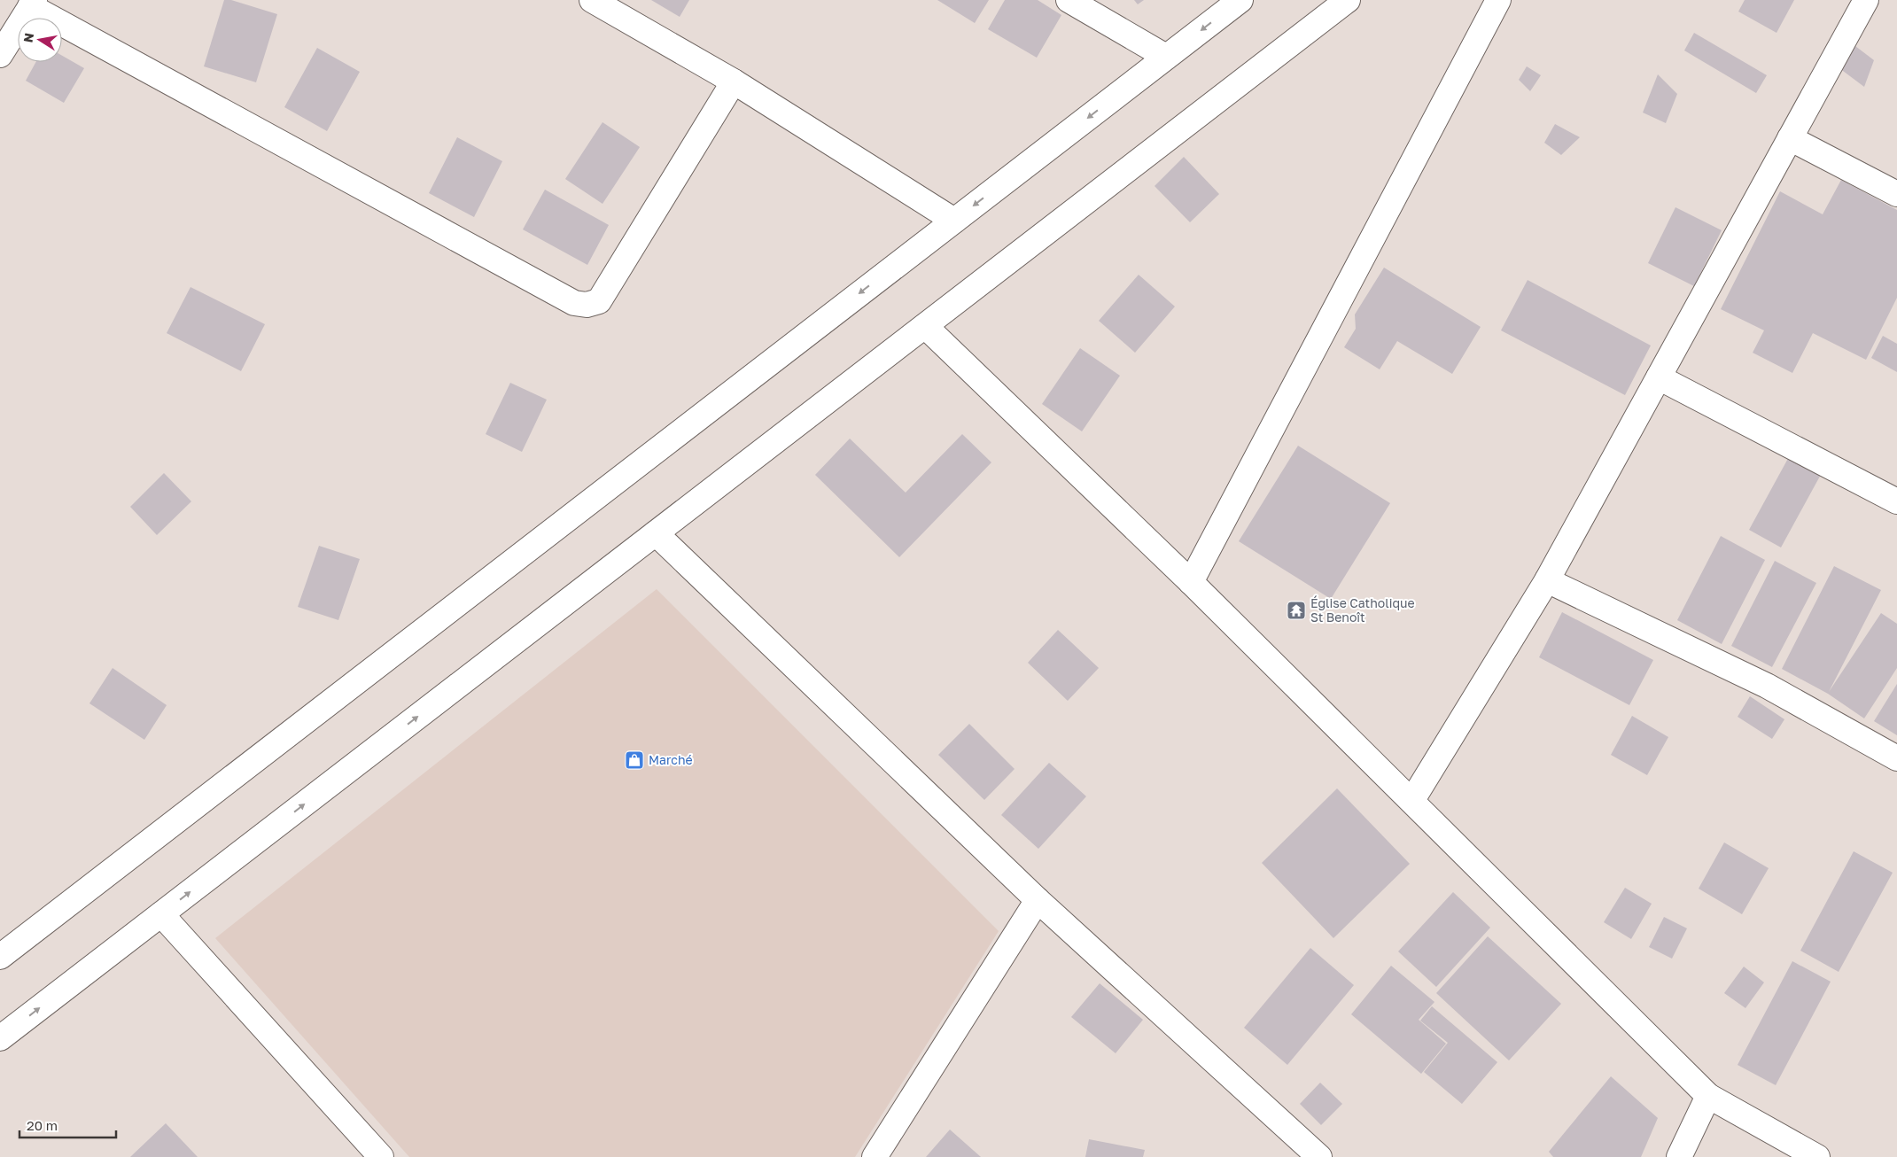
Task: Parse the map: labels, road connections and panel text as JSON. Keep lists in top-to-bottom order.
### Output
{
  "places": {
    "temple": ["Église Catholique St Benoît"],
    "shop": ["Marché"]
  },
  "scale_bar": "20 m",
  "north": "left"
}
